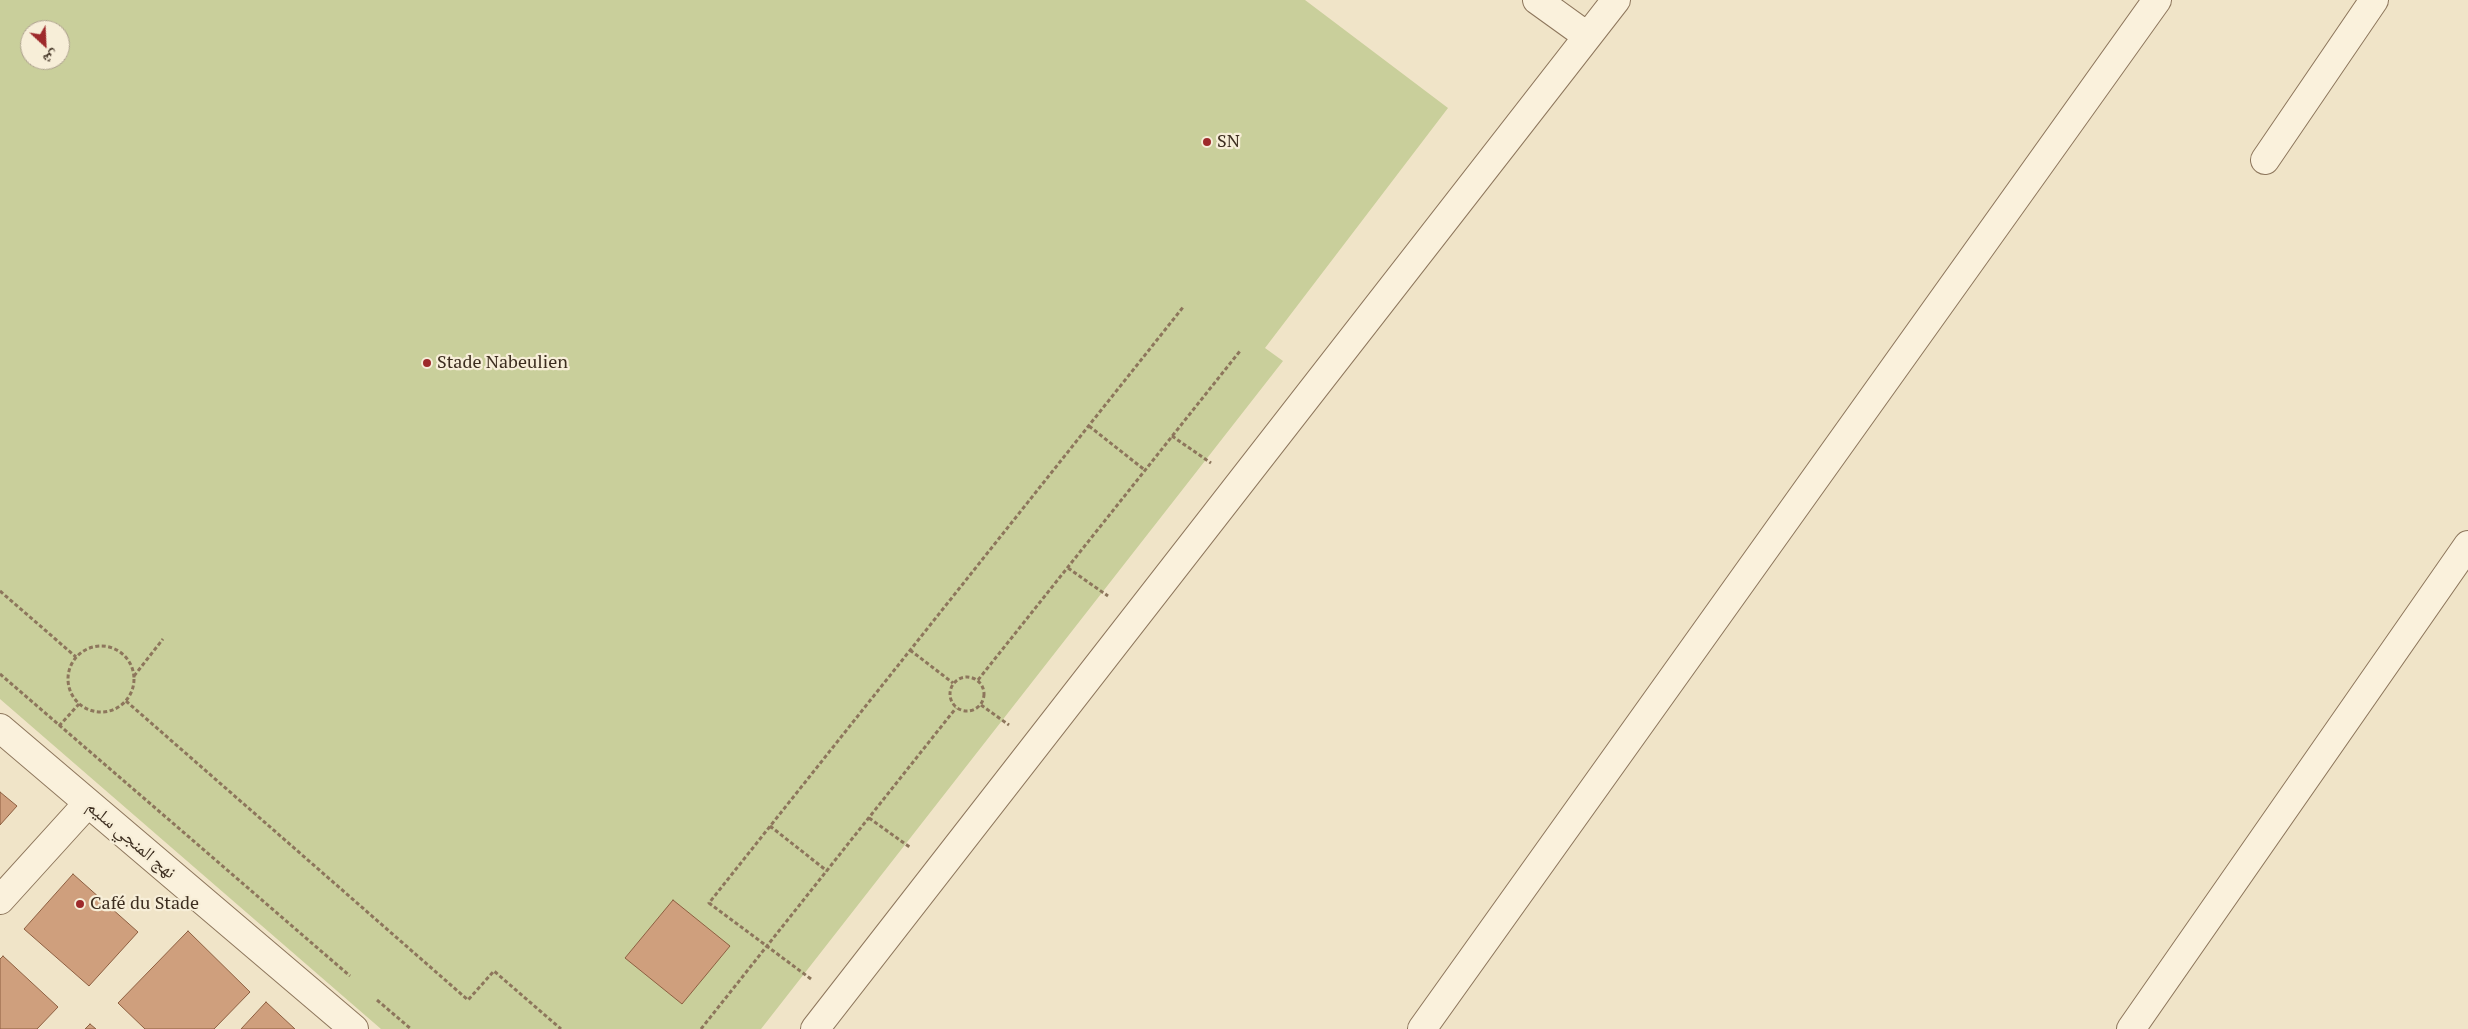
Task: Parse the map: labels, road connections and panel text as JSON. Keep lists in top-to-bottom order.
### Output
{
  "streets": {
    "street": ["نهج المنجي سليم"]
  },
  "places": ["SN", "Stade Nabeulien", "Café du Stade"],
  "north": "bottom right"
}
